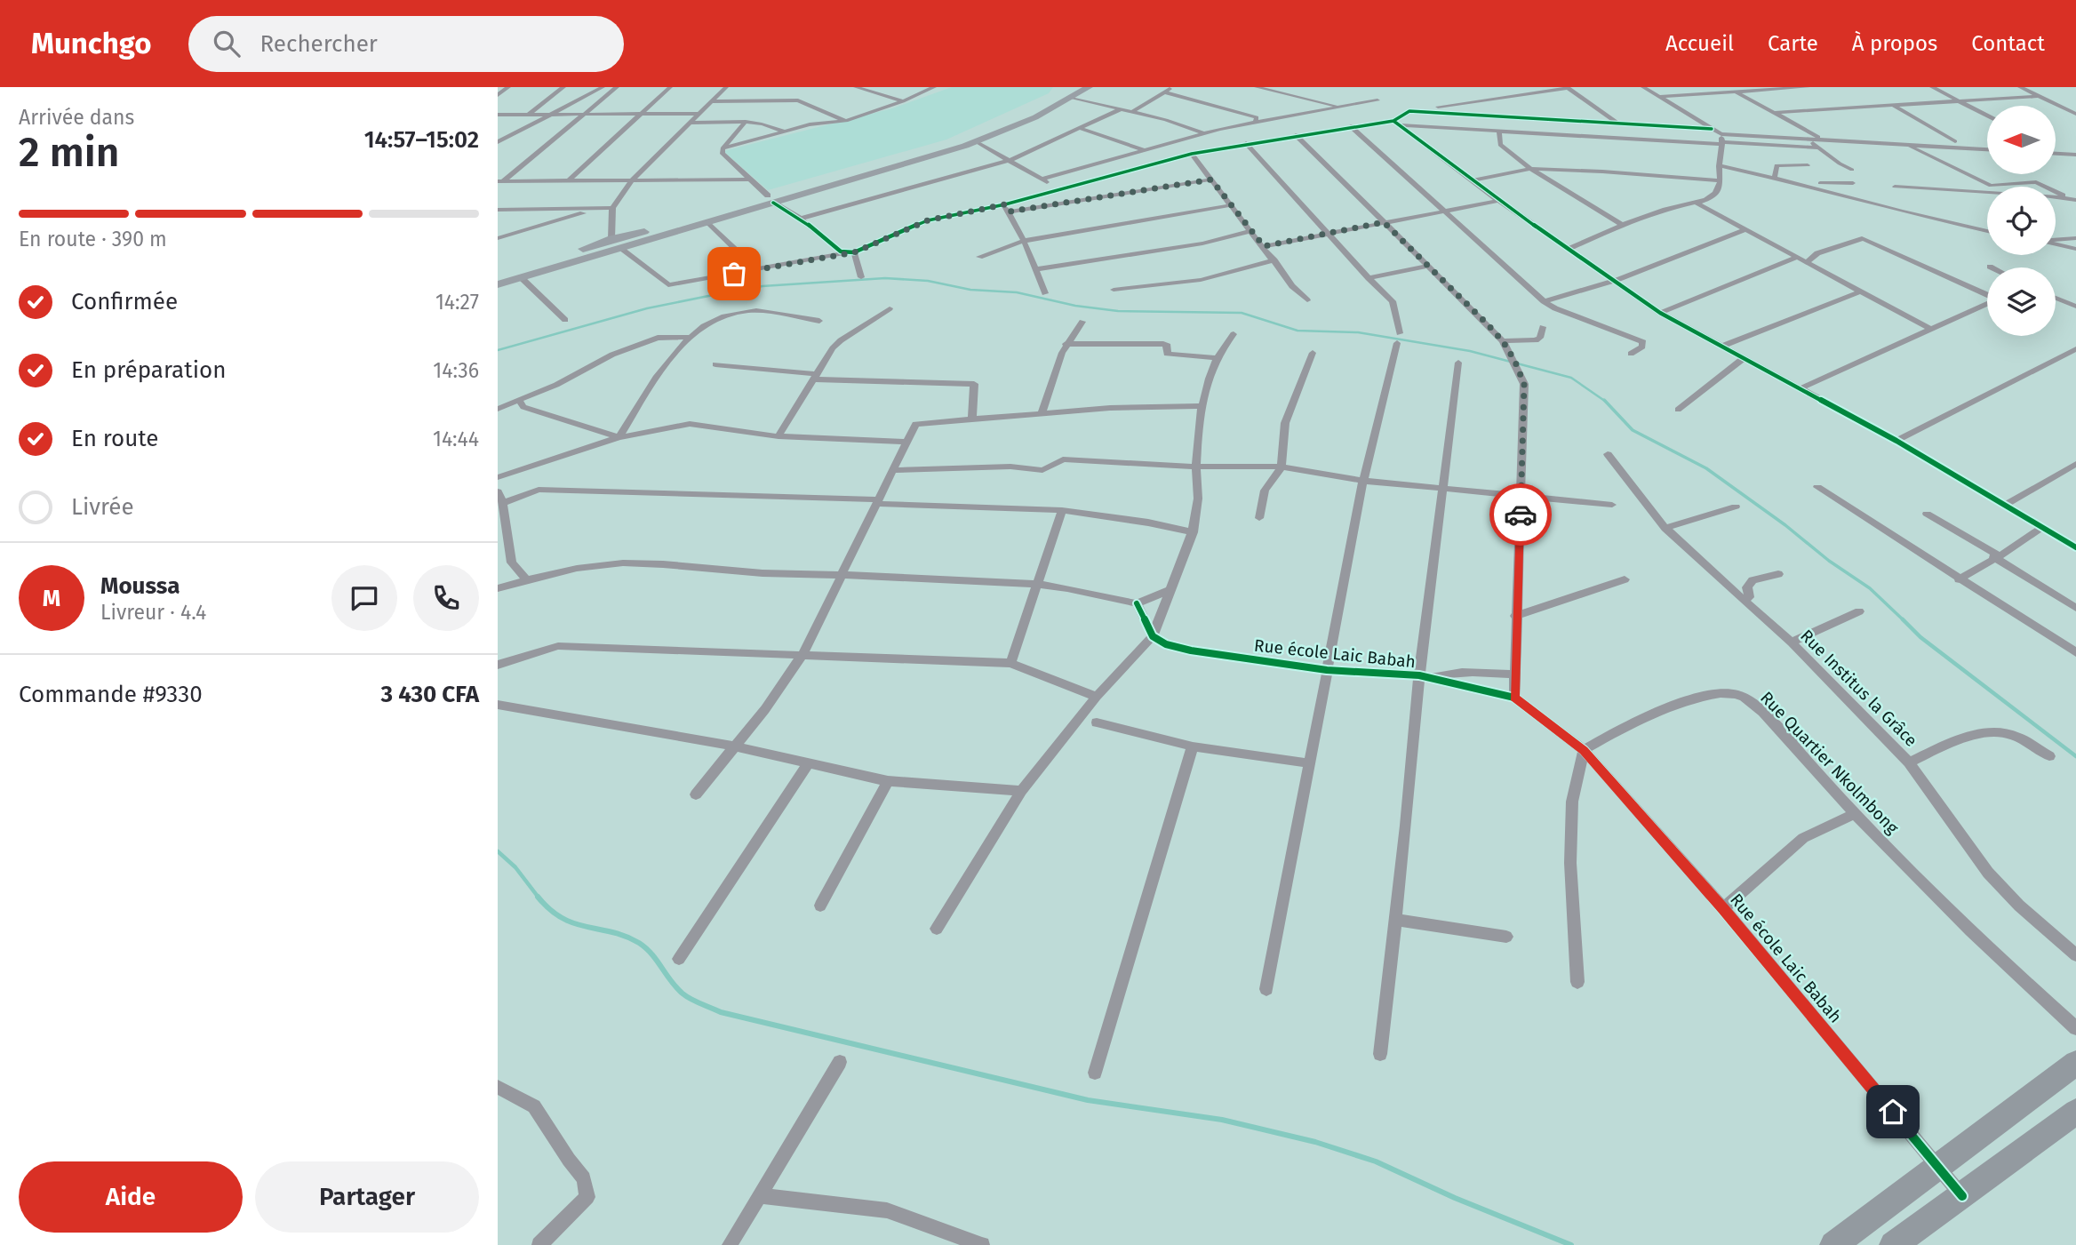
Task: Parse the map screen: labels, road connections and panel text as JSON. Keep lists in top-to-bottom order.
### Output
{
  "streets": {
    "street": ["Rue école Laic Babah", "Rue Institus la Grâce", "Rue Quartier Nkolmbong"]
  },
  "crossings": [
    ["Rue école Laic Babah", "Rue Quartier Nkolmbong"]
  ],
  "north": "left",
  "page": {
    "header": "Munchgo",
    "search": "Rechercher",
    "nav": [
      "Accueil",
      "Carte",
      "À propos",
      "Contact"
    ],
    "heading": ["2 min", "Arrivée dans", "14:57–15:02"],
    "panel": [
      "Moussa",
      "Livreur · 4.4",
      "Commande #9330",
      "3 430 CFA"
    ],
    "bar": "En route · 390 m",
    "list": [
      ["Confirmée", "14:27"],
      ["En préparation", "14:36"],
      ["En route", "14:44"],
      "Livrée"
    ],
    "round": "M",
    "buttons": ["Aide", "Partager"]
  }
}
